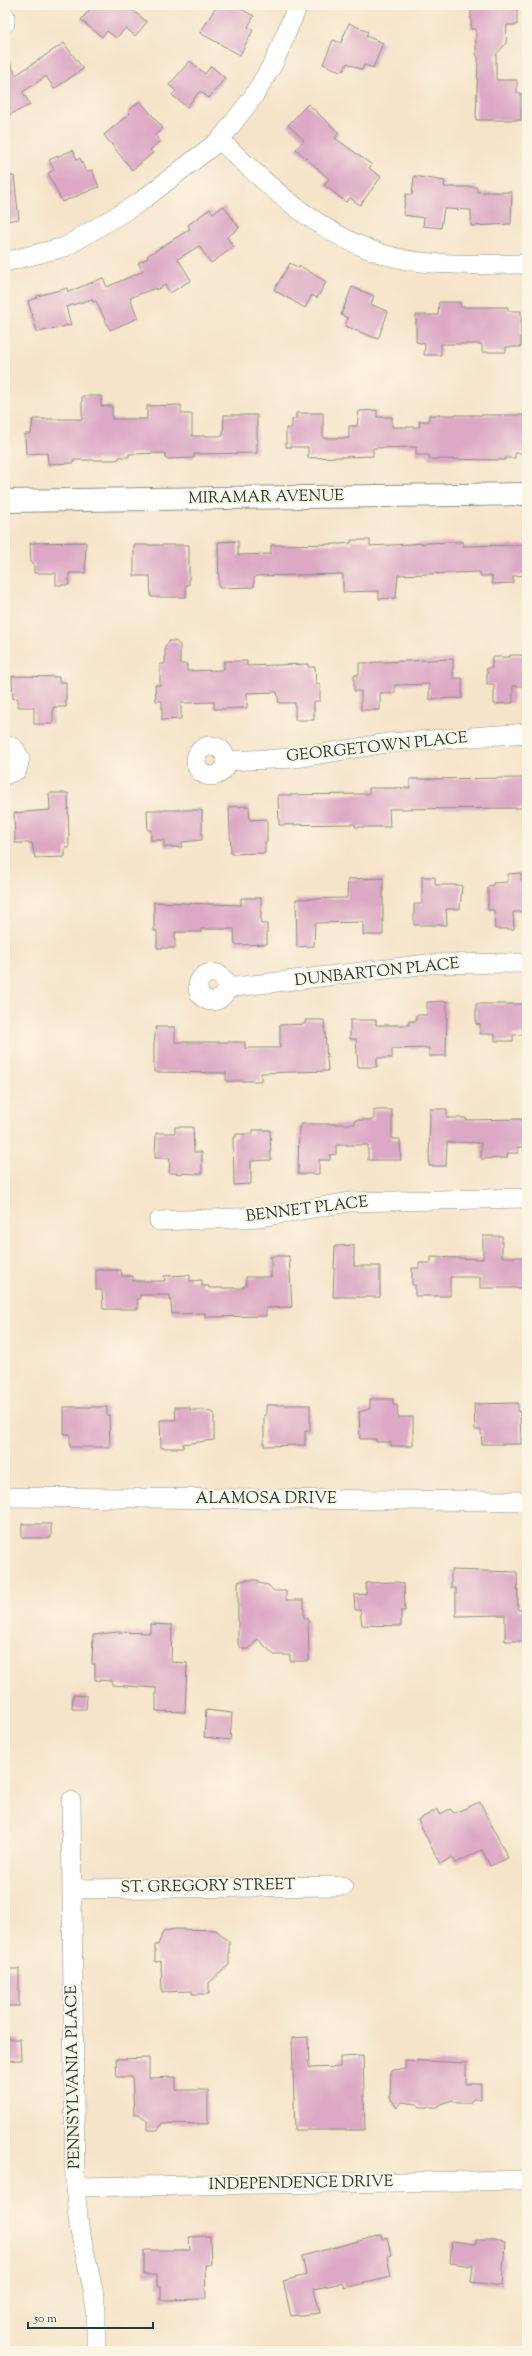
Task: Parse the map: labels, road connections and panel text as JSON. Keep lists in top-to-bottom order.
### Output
{
  "streets": {
    "street": [
      "MIRAMAR AVENUE",
      "GEORGETOWN PLACE",
      "DUNBARTON PLACE",
      "BENNET PLACE",
      "ALAMOSA DRIVE",
      "ST. GREGORY STREET",
      "PENNSYLVANIA PLACE",
      "INDEPENDENCE DRIVE"
    ]
  },
  "crossings": [
    ["ST. GREGORY STREET", "PENNSYLVANIA PLACE"],
    ["PENNSYLVANIA PLACE", "INDEPENDENCE DRIVE"]
  ],
  "scale_bar": "50 m"
}
